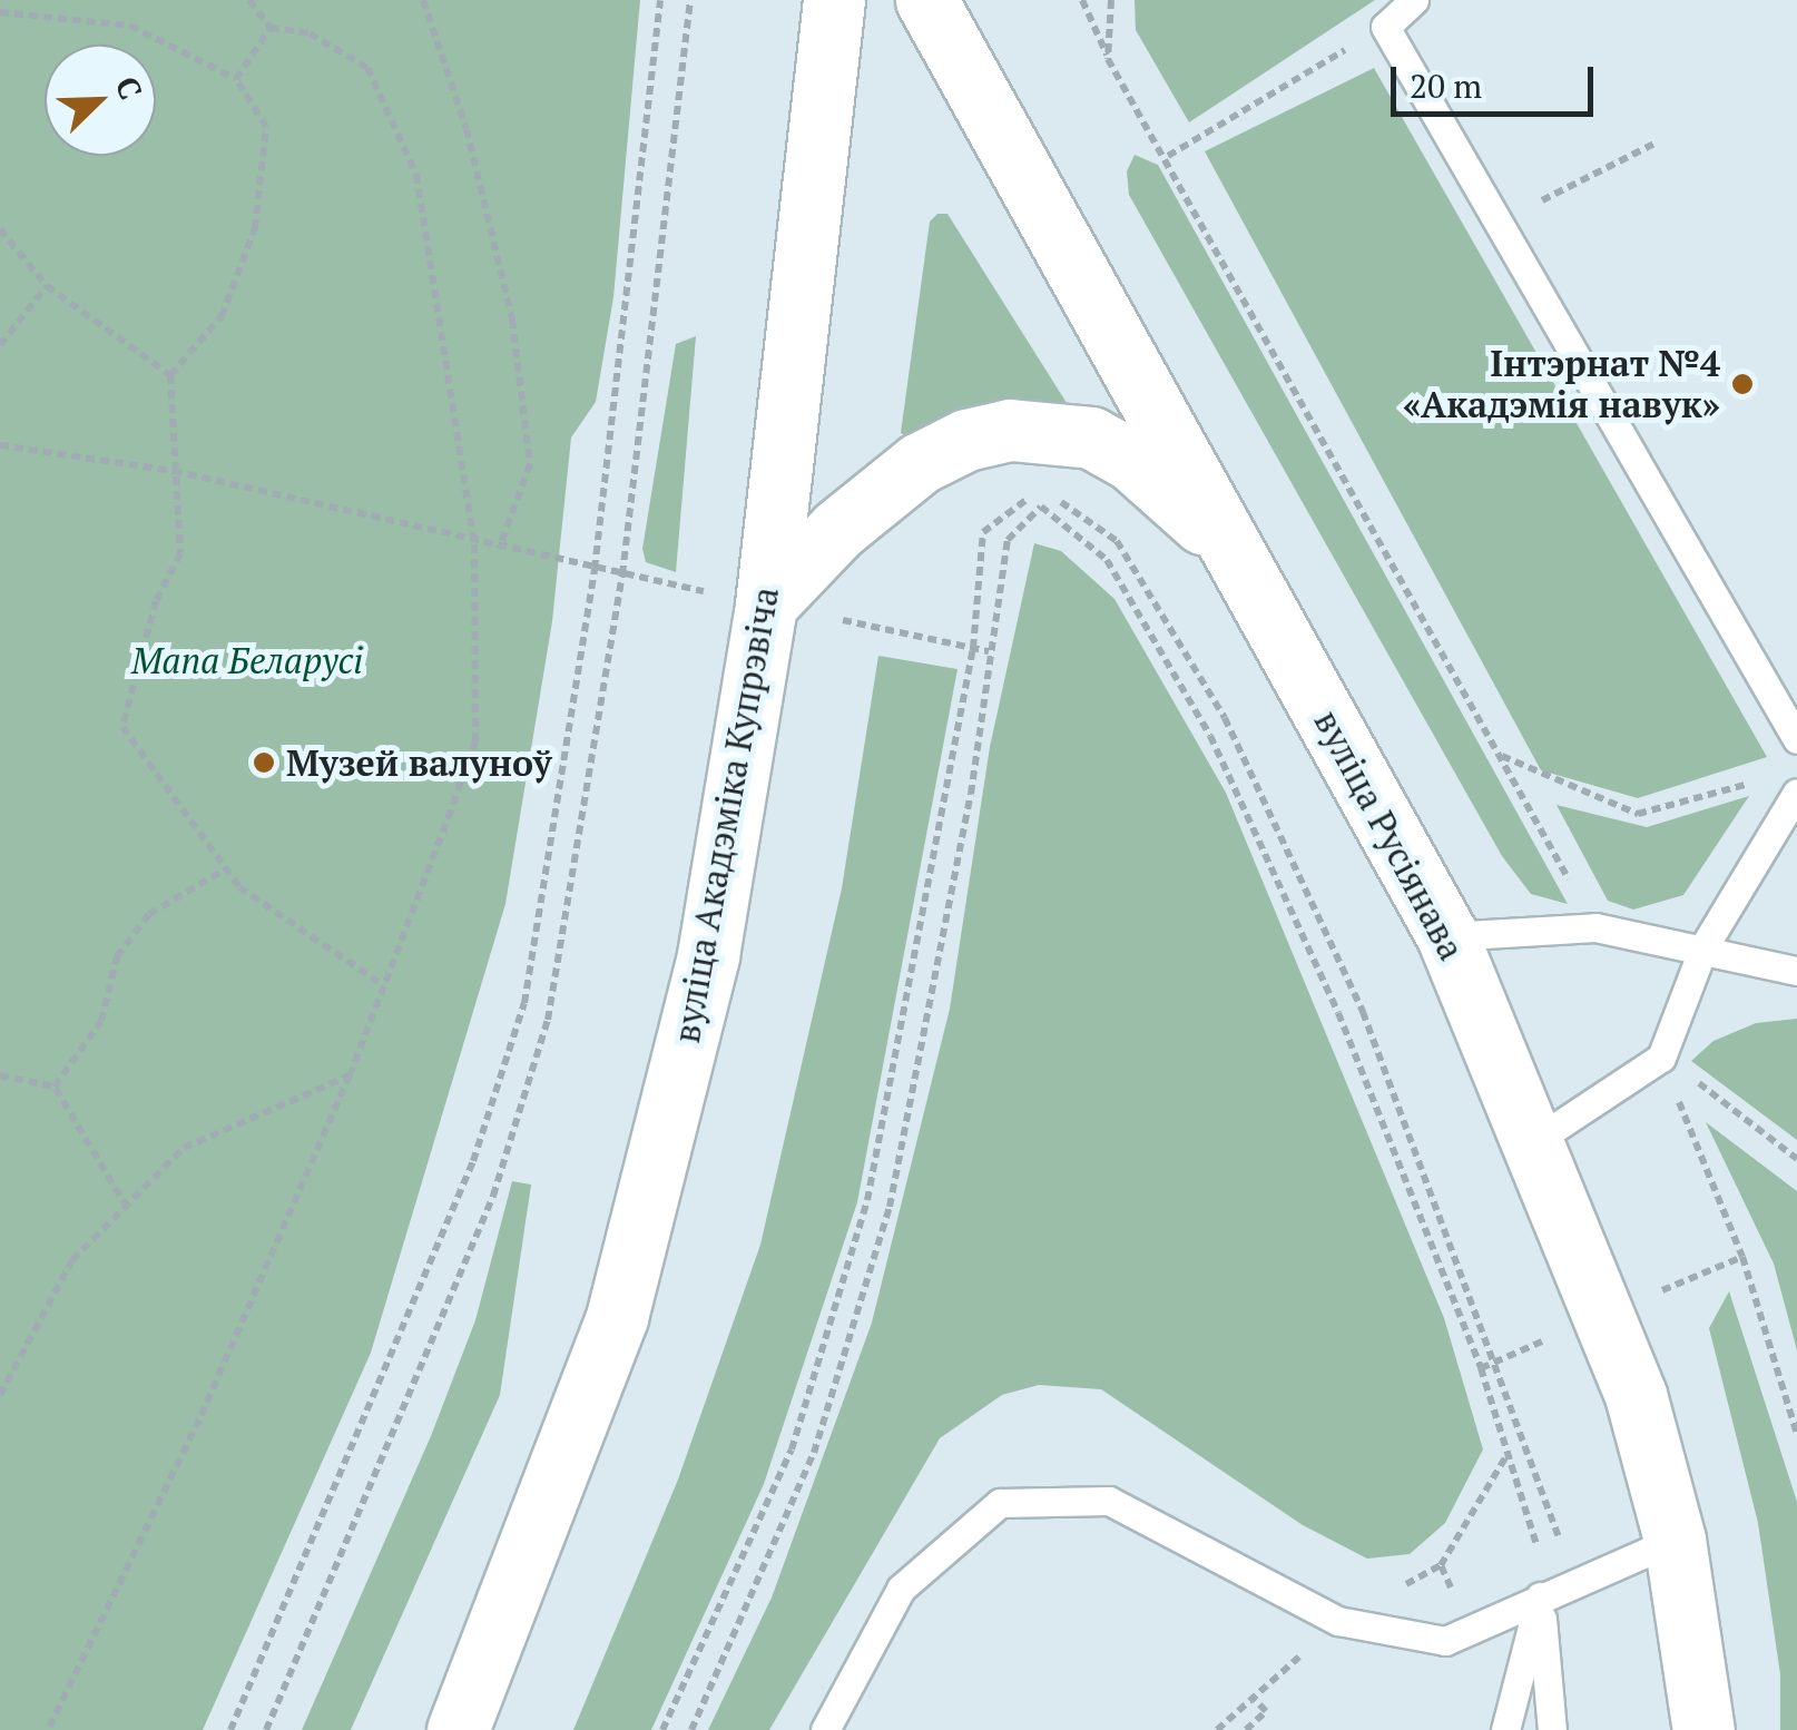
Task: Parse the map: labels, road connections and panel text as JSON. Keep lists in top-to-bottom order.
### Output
{
  "streets": {
    "main road": ["вуліца Акадэміка Купрэвіча", "вуліца Русіянава"]
  },
  "parks": ["Мапа Беларусі"],
  "places": ["Інтэрнат №4 «Акадэмія навук»", "Музей валуноў"],
  "scale_bar": "20 m",
  "north": "top right"
}
